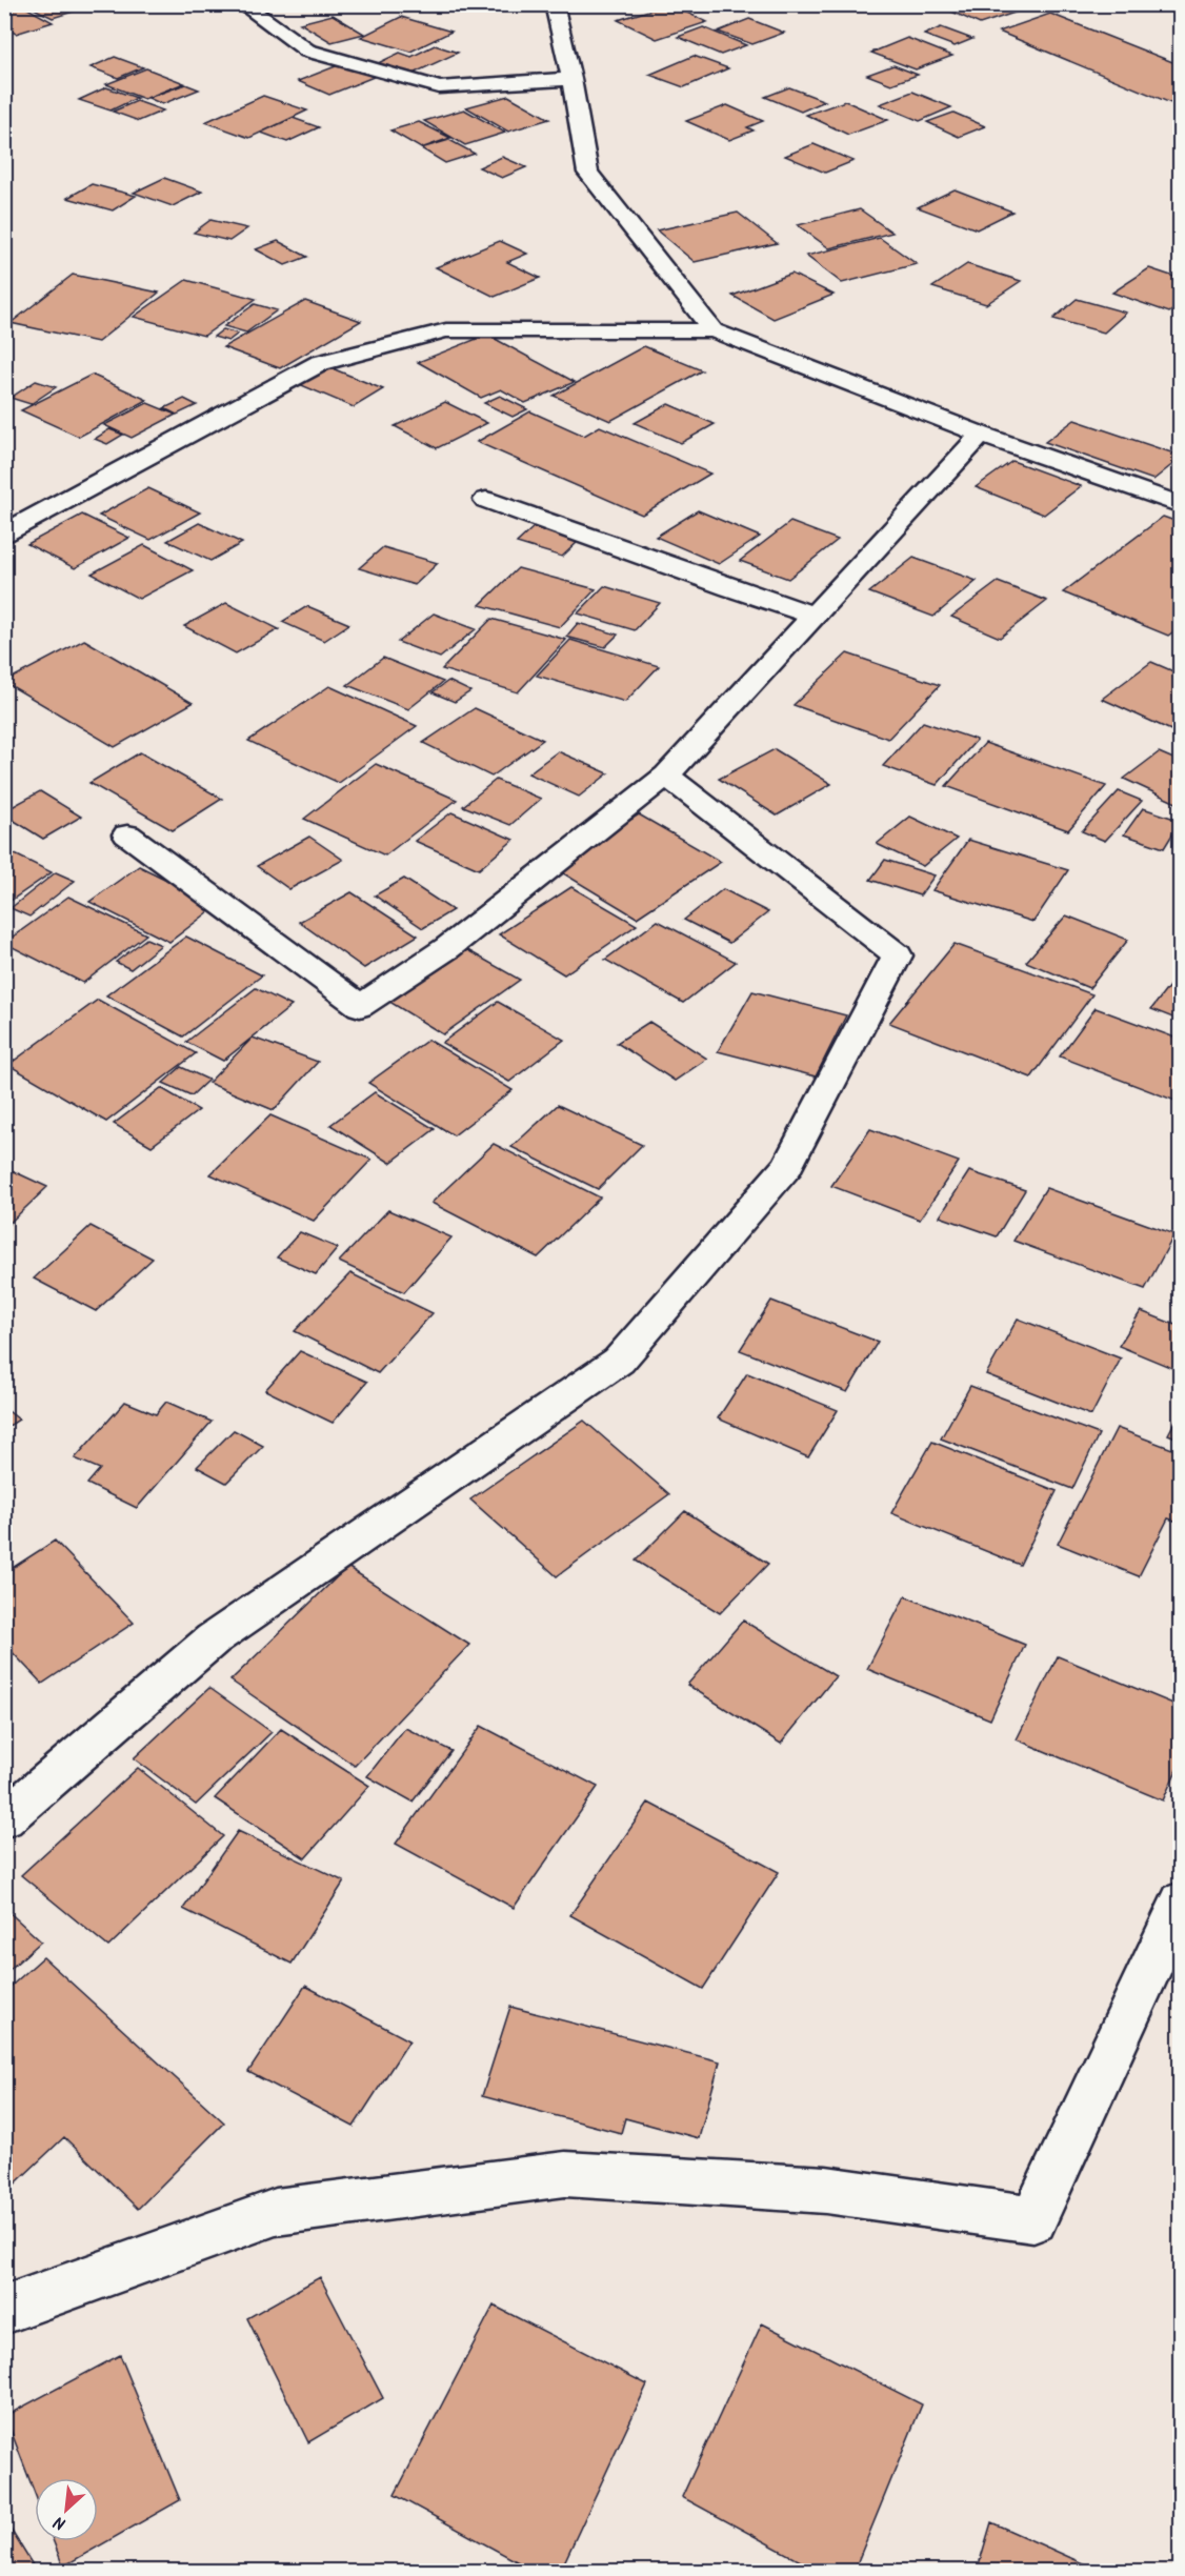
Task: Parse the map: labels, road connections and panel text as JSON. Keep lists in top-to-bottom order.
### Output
{
  "north": "bottom left"
}
